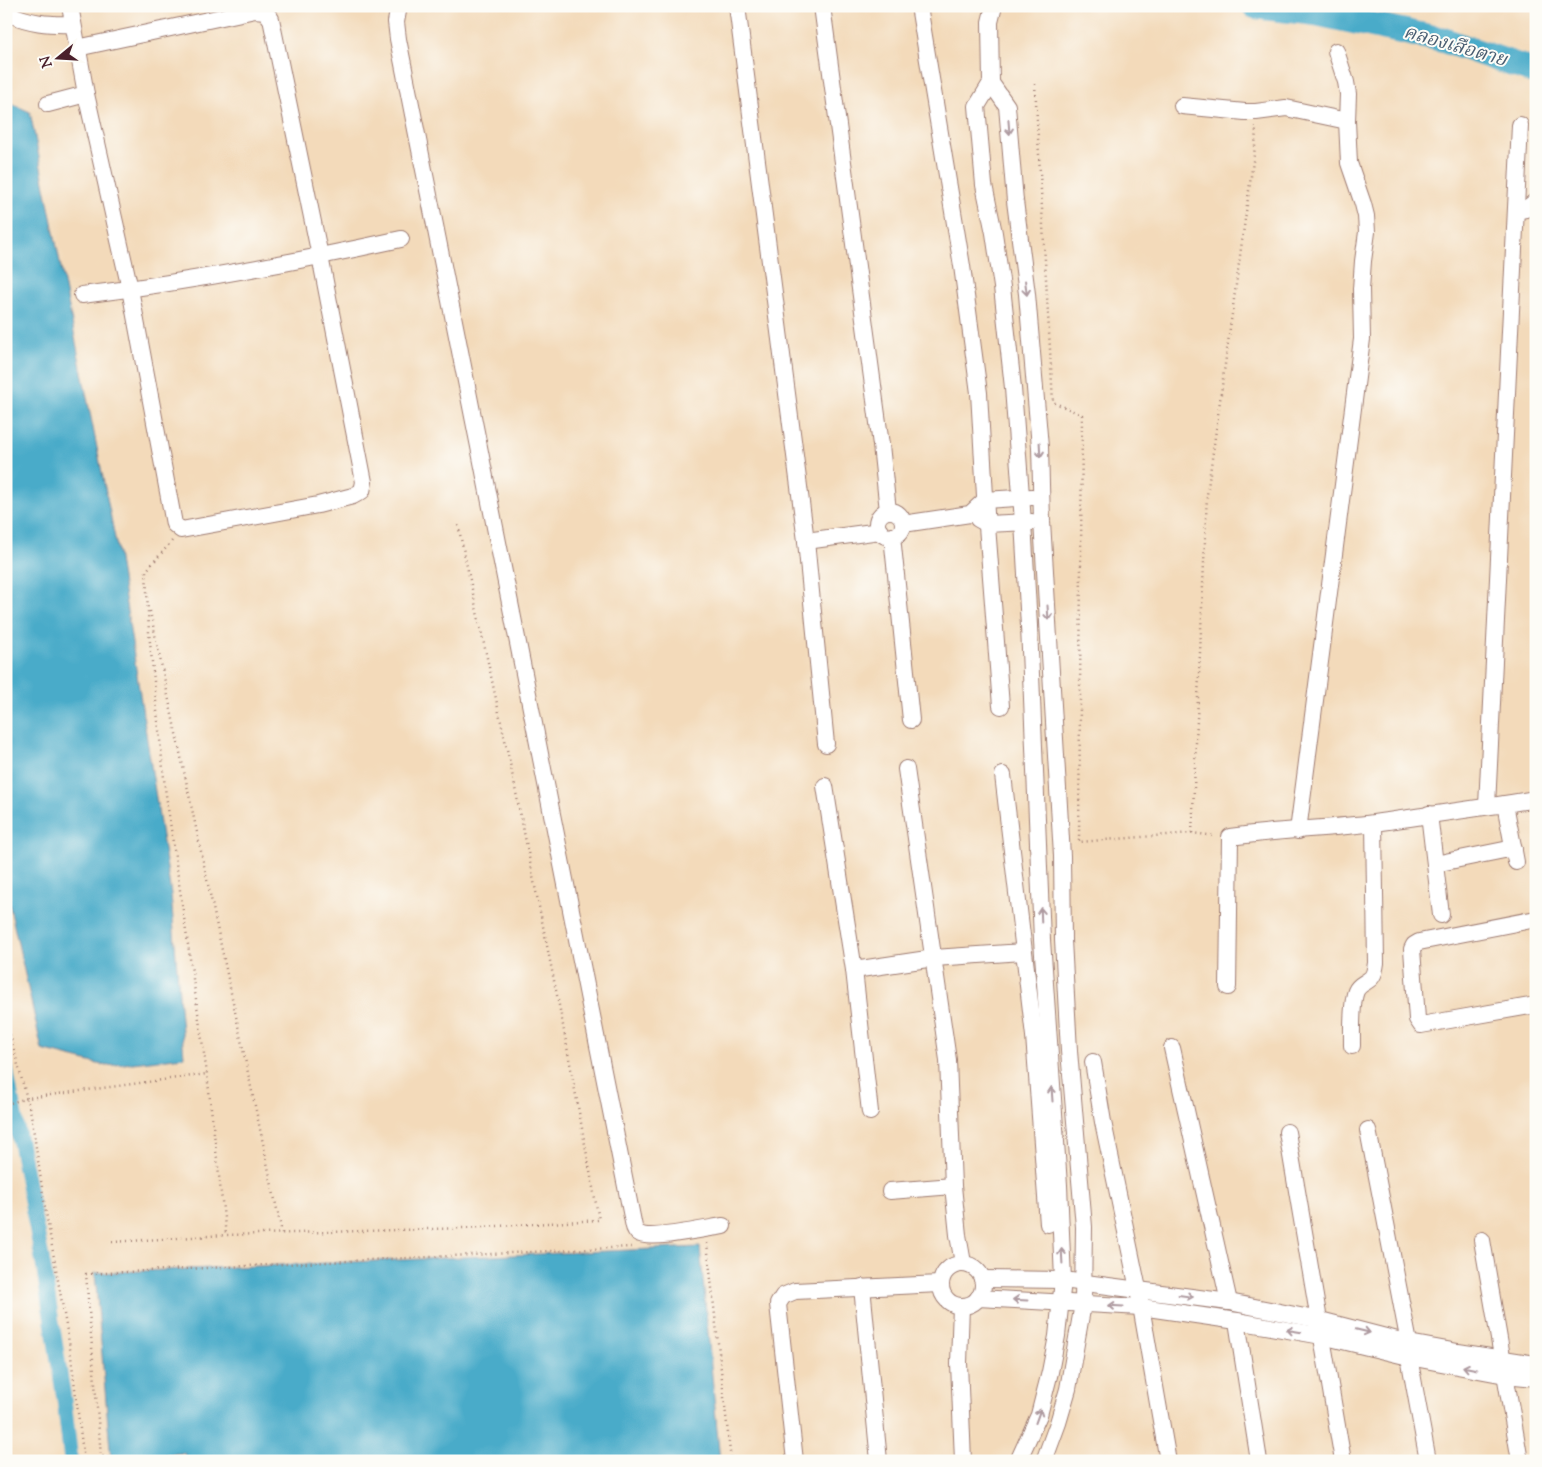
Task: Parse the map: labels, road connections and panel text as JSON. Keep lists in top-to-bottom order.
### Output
{
  "water": ["คลองเสือตาย"],
  "north": "left"
}
